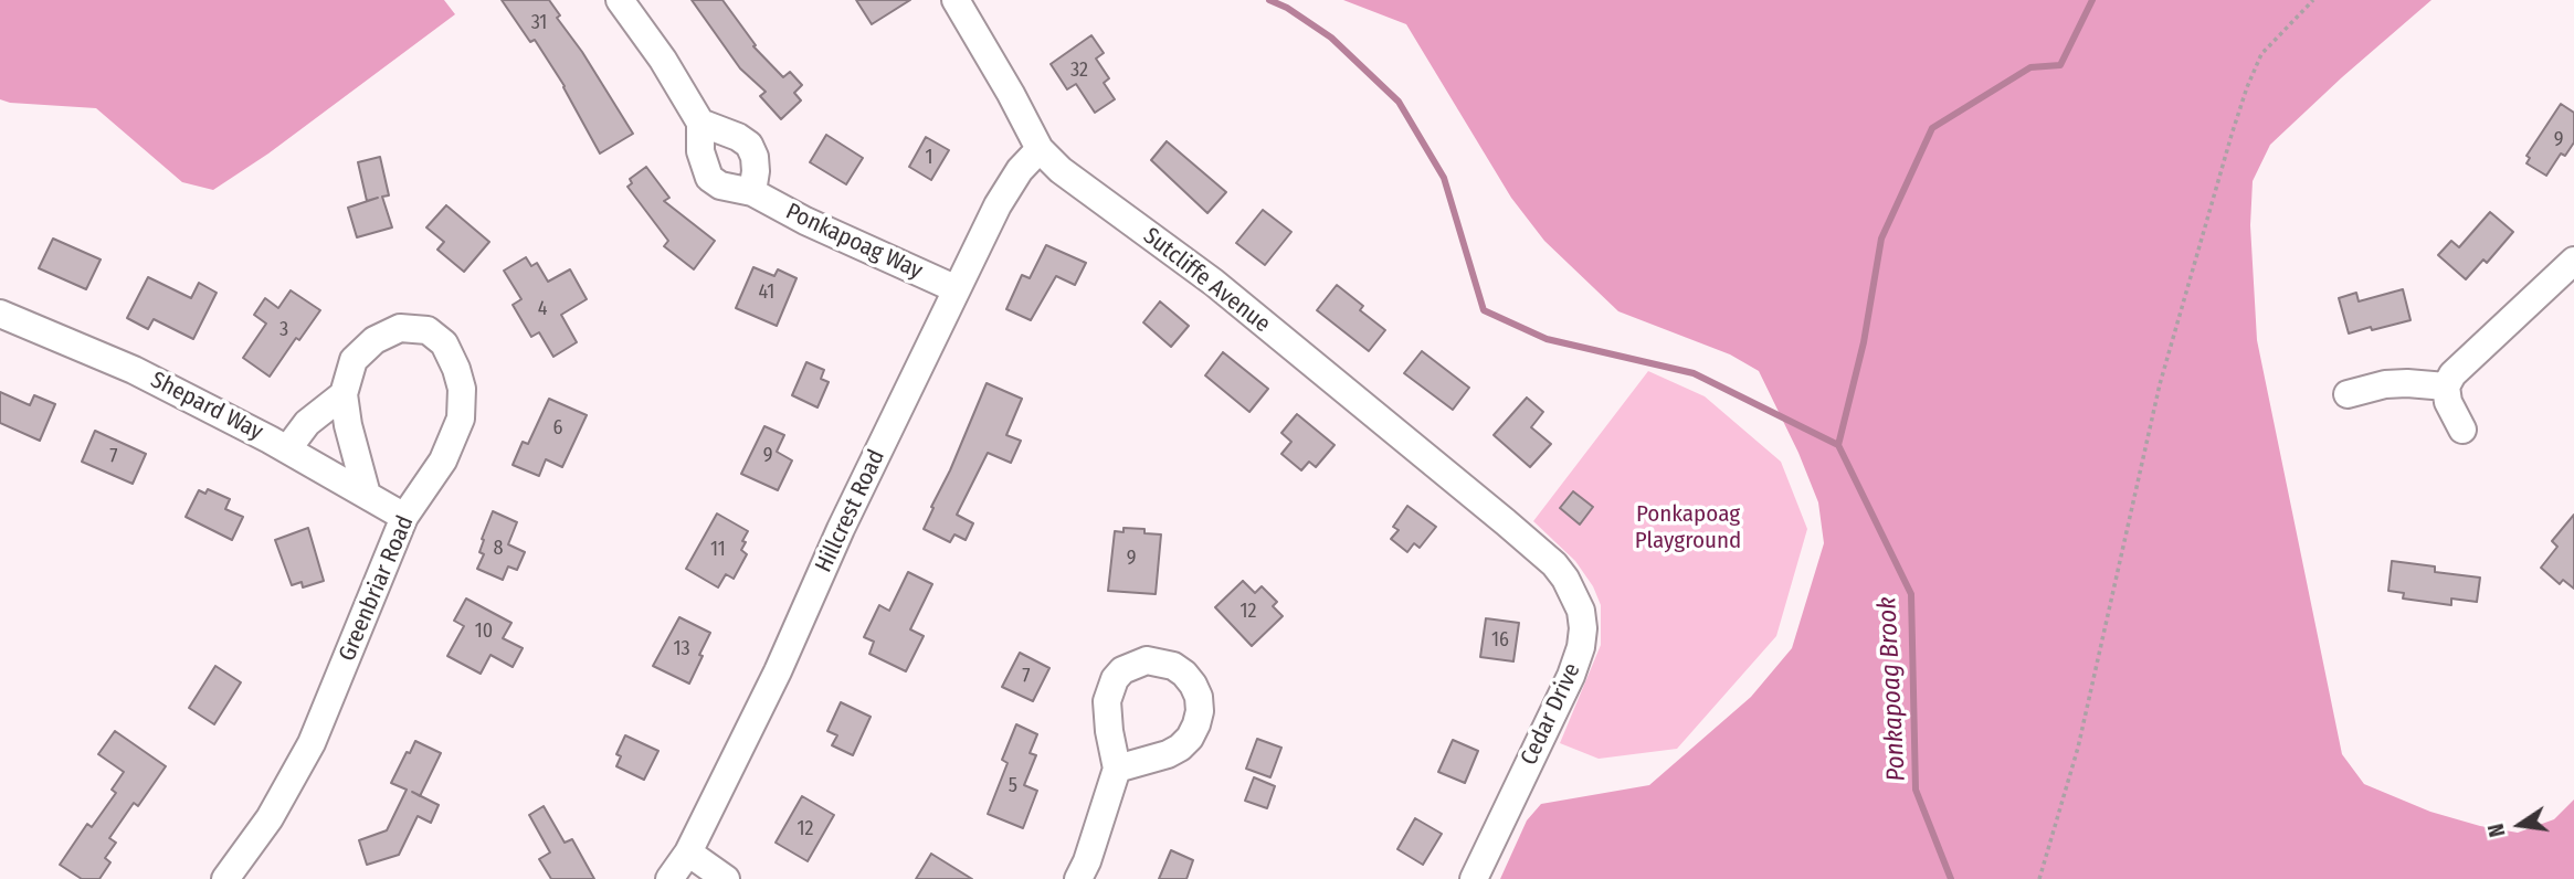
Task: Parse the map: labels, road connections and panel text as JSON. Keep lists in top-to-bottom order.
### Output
{
  "streets": {
    "street": [
      "Ponkapoag Way",
      "Sutcliffe Avenue",
      "Shepard Way",
      "Hillcrest Road",
      "Greenbriar Road",
      "Cedar Drive"
    ]
  },
  "crossings": [
    ["Ponkapoag Way", "Hillcrest Road"],
    ["Sutcliffe Avenue", "Hillcrest Road"],
    ["Sutcliffe Avenue", "Cedar Drive"],
    ["Shepard Way", "Greenbriar Road"]
  ],
  "water": ["Ponkapoag Brook"],
  "parks": ["Ponkapoag Playground"],
  "house_numbers": [
    "31",
    "32",
    "9",
    "1",
    "41",
    "4",
    "3",
    "6",
    "9",
    "7",
    "8",
    "11",
    "9",
    "12",
    "10",
    "16",
    "13",
    "7",
    "5",
    "12"
  ],
  "north": "left"
}
